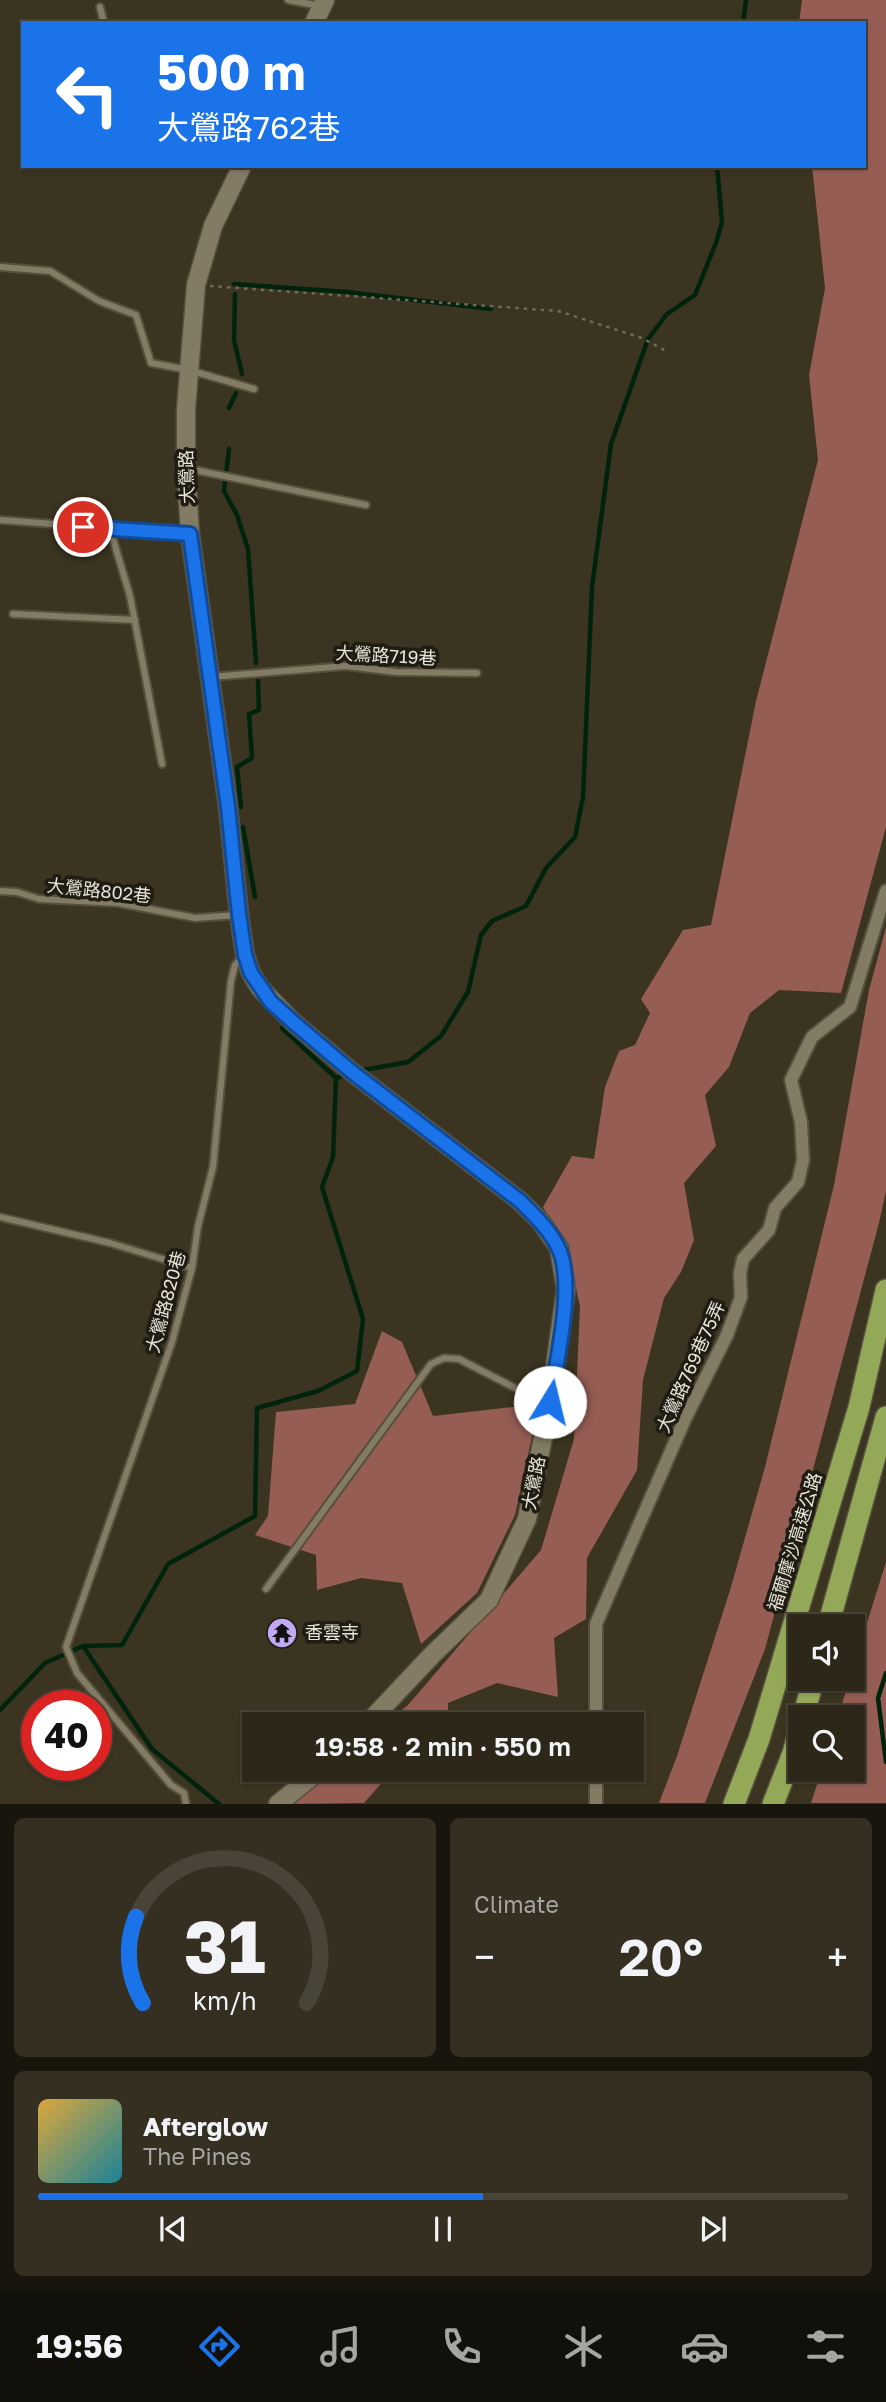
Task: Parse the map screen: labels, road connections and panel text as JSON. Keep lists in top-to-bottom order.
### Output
{
  "streets": {
    "highway": ["福爾摩沙高速公路"],
    "street": ["大鶯路", "大鶯路769巷75弄"],
    "lane": ["大鶯路719巷", "大鶯路802巷", "大鶯路820巷"]
  },
  "crossings": [
    ["大鶯路", "大鶯路719巷"],
    ["大鶯路", "大鶯路802巷"],
    ["大鶯路", "大鶯路820巷"]
  ],
  "places": {
    "temple": ["香雲寺"]
  },
  "page": {
    "turn": ["500 m", "大鶯路762巷"],
    "limit": "40",
    "trip": "19:58 · 2 min · 550 m",
    "tile": "Climate",
    "heat": ["−", "20°", "+"],
    "song": ["Afterglow", "The Pines"],
    "tabs": "19:56",
    "gauge": ["31", "km/h"]
  }
}
